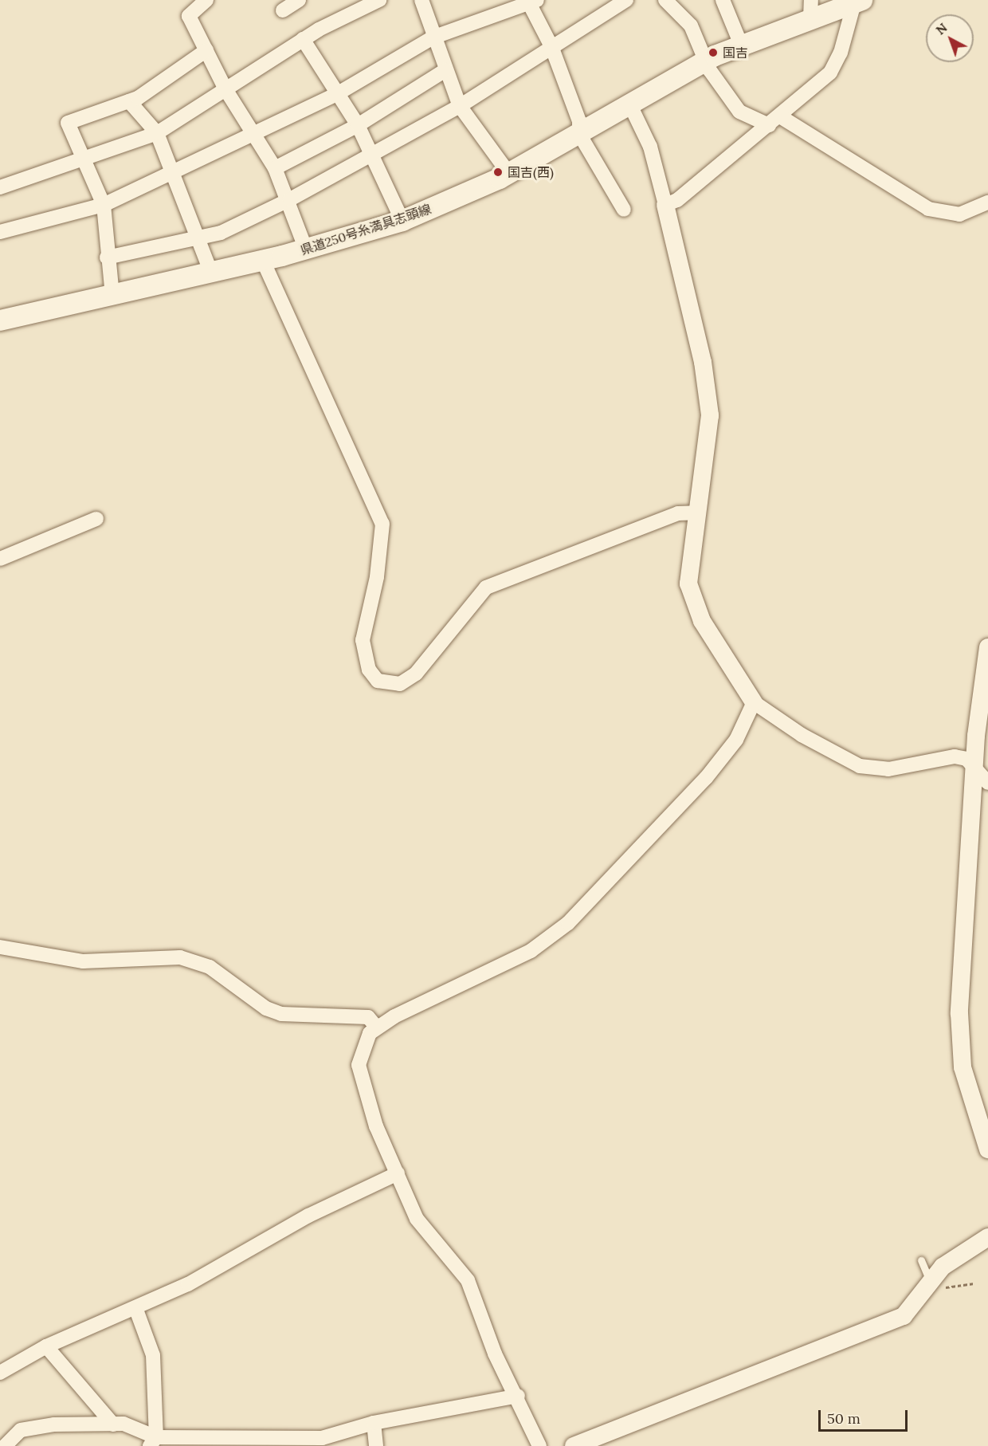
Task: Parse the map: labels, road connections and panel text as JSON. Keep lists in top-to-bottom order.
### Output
{
  "streets": {
    "main road": ["県道250号糸満具志頭線"]
  },
  "places": ["国吉", "国吉(西)"],
  "scale_bar": "50 m",
  "north": "top left"
}
